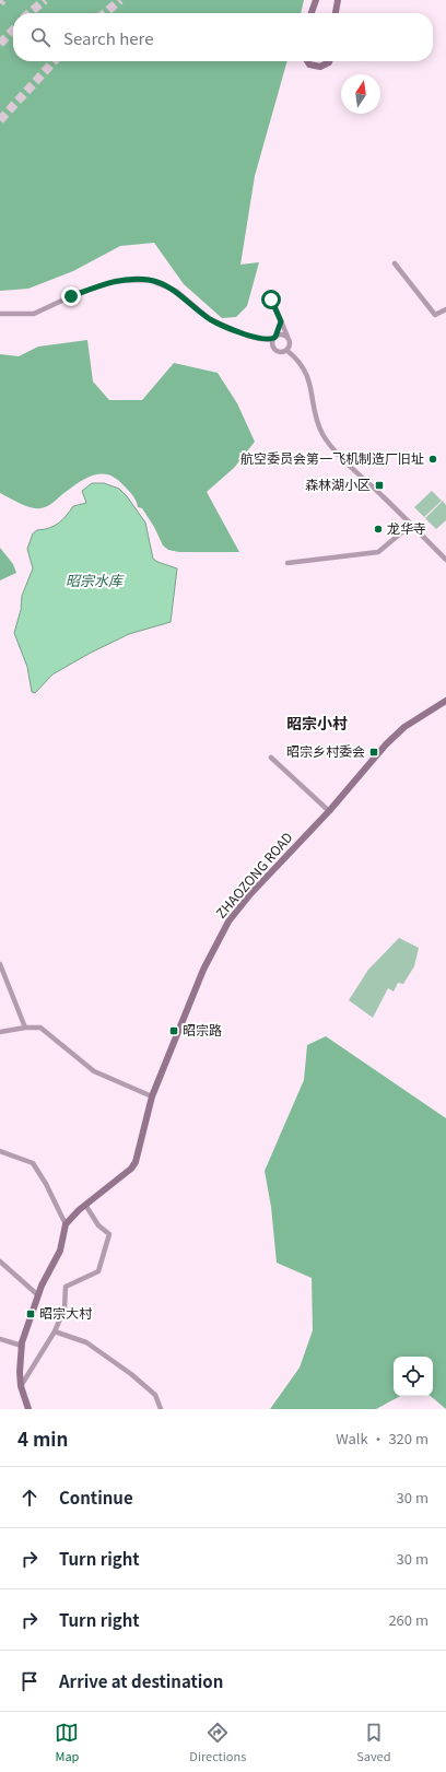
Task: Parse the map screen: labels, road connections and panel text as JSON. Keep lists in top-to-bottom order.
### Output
{
  "streets": {
    "street": ["ZHAOZONG ROAD"]
  },
  "districts": ["昭宗小村"],
  "water": ["昭宗水库"],
  "places": {
    "other": ["航空委员会第一飞机制造厂旧址", "龙华寺"],
    "transit": [
      "森林湖小区",
      "昭宗乡村委会",
      "昭宗路",
      "昭宗大村"
    ]
  },
  "north": "top",
  "page": {
    "search": "Search here",
    "heading": ["4 min", "Walk · 320 m"],
    "list": [
      ["Continue", "30 m"],
      ["Turn right", "30 m"],
      ["Turn right", "260 m"],
      "Arrive at destination"
    ],
    "nav": ["Map", "Directions", "Saved"]
  }
}
